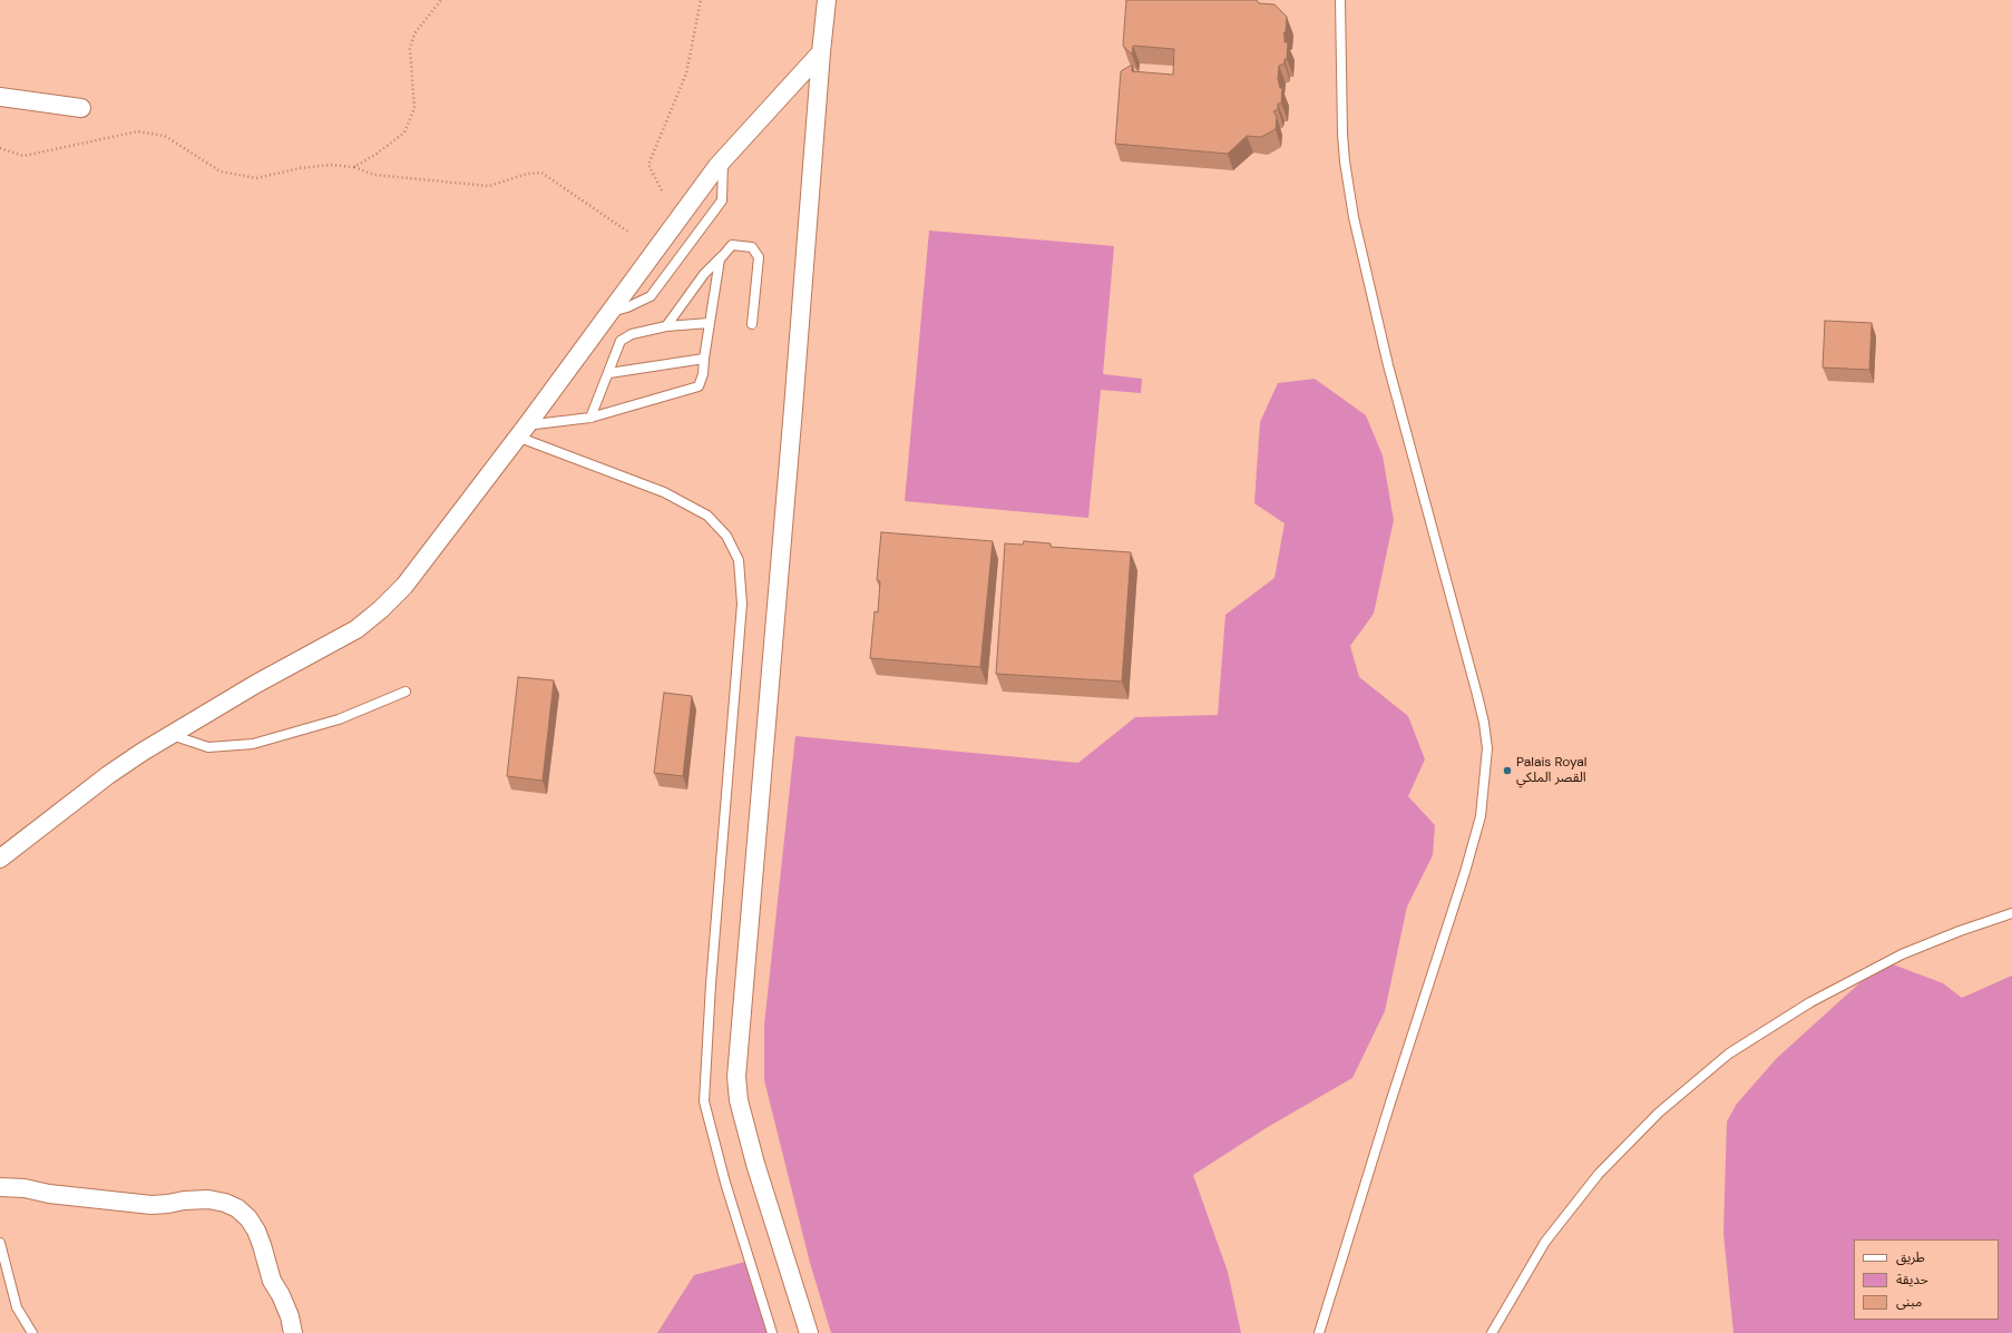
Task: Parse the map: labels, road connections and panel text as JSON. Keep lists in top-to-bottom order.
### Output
{
  "places": ["Palais Royal القصر الملكي"],
  "legend": ["طريق", "حديقة", "مبنى"]
}
